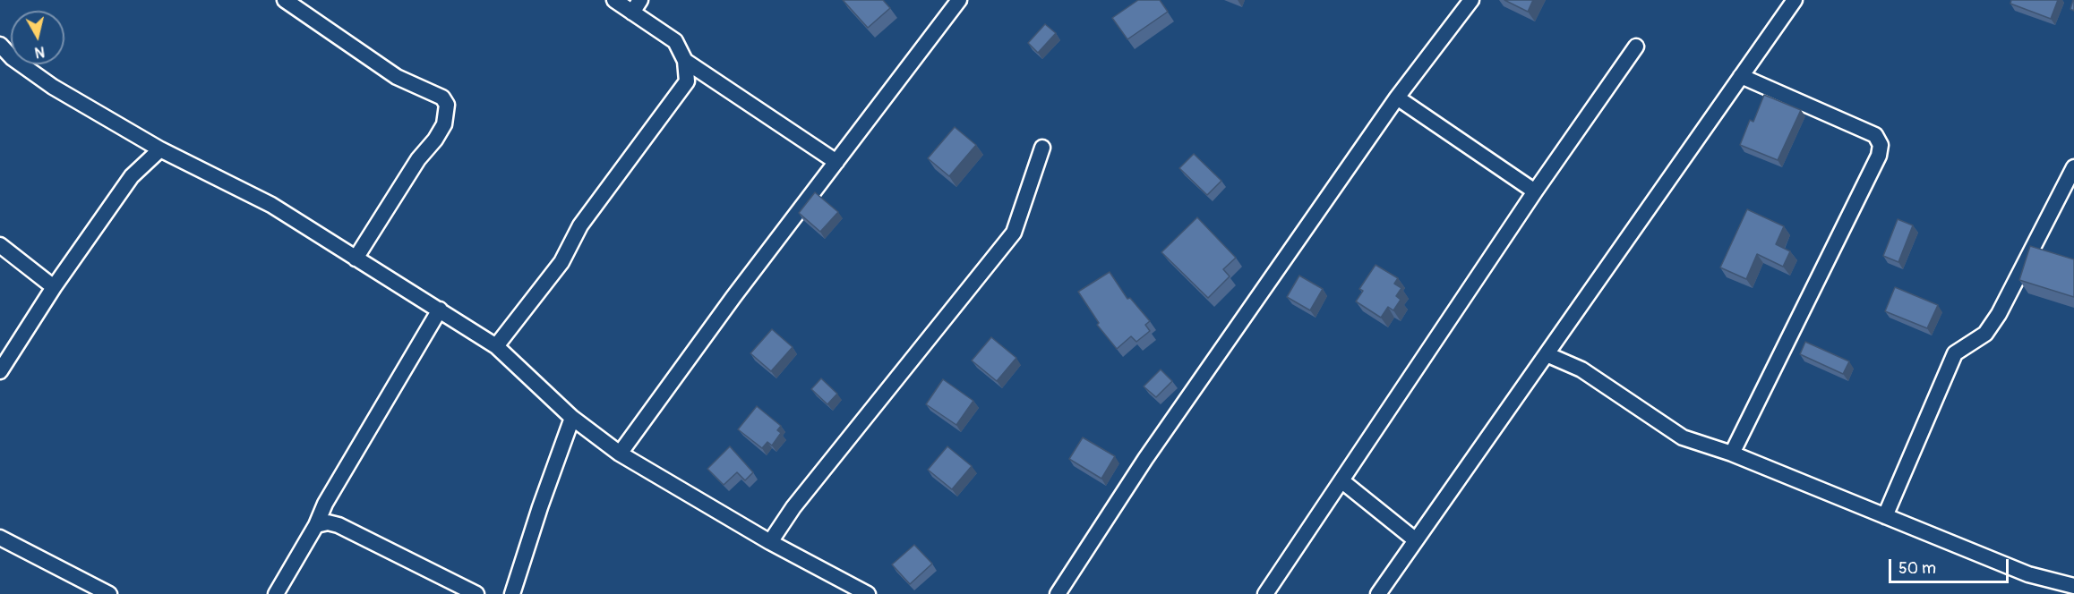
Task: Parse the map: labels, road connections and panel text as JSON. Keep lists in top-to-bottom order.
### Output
{
  "scale_bar": "50 m",
  "north": "bottom"
}
